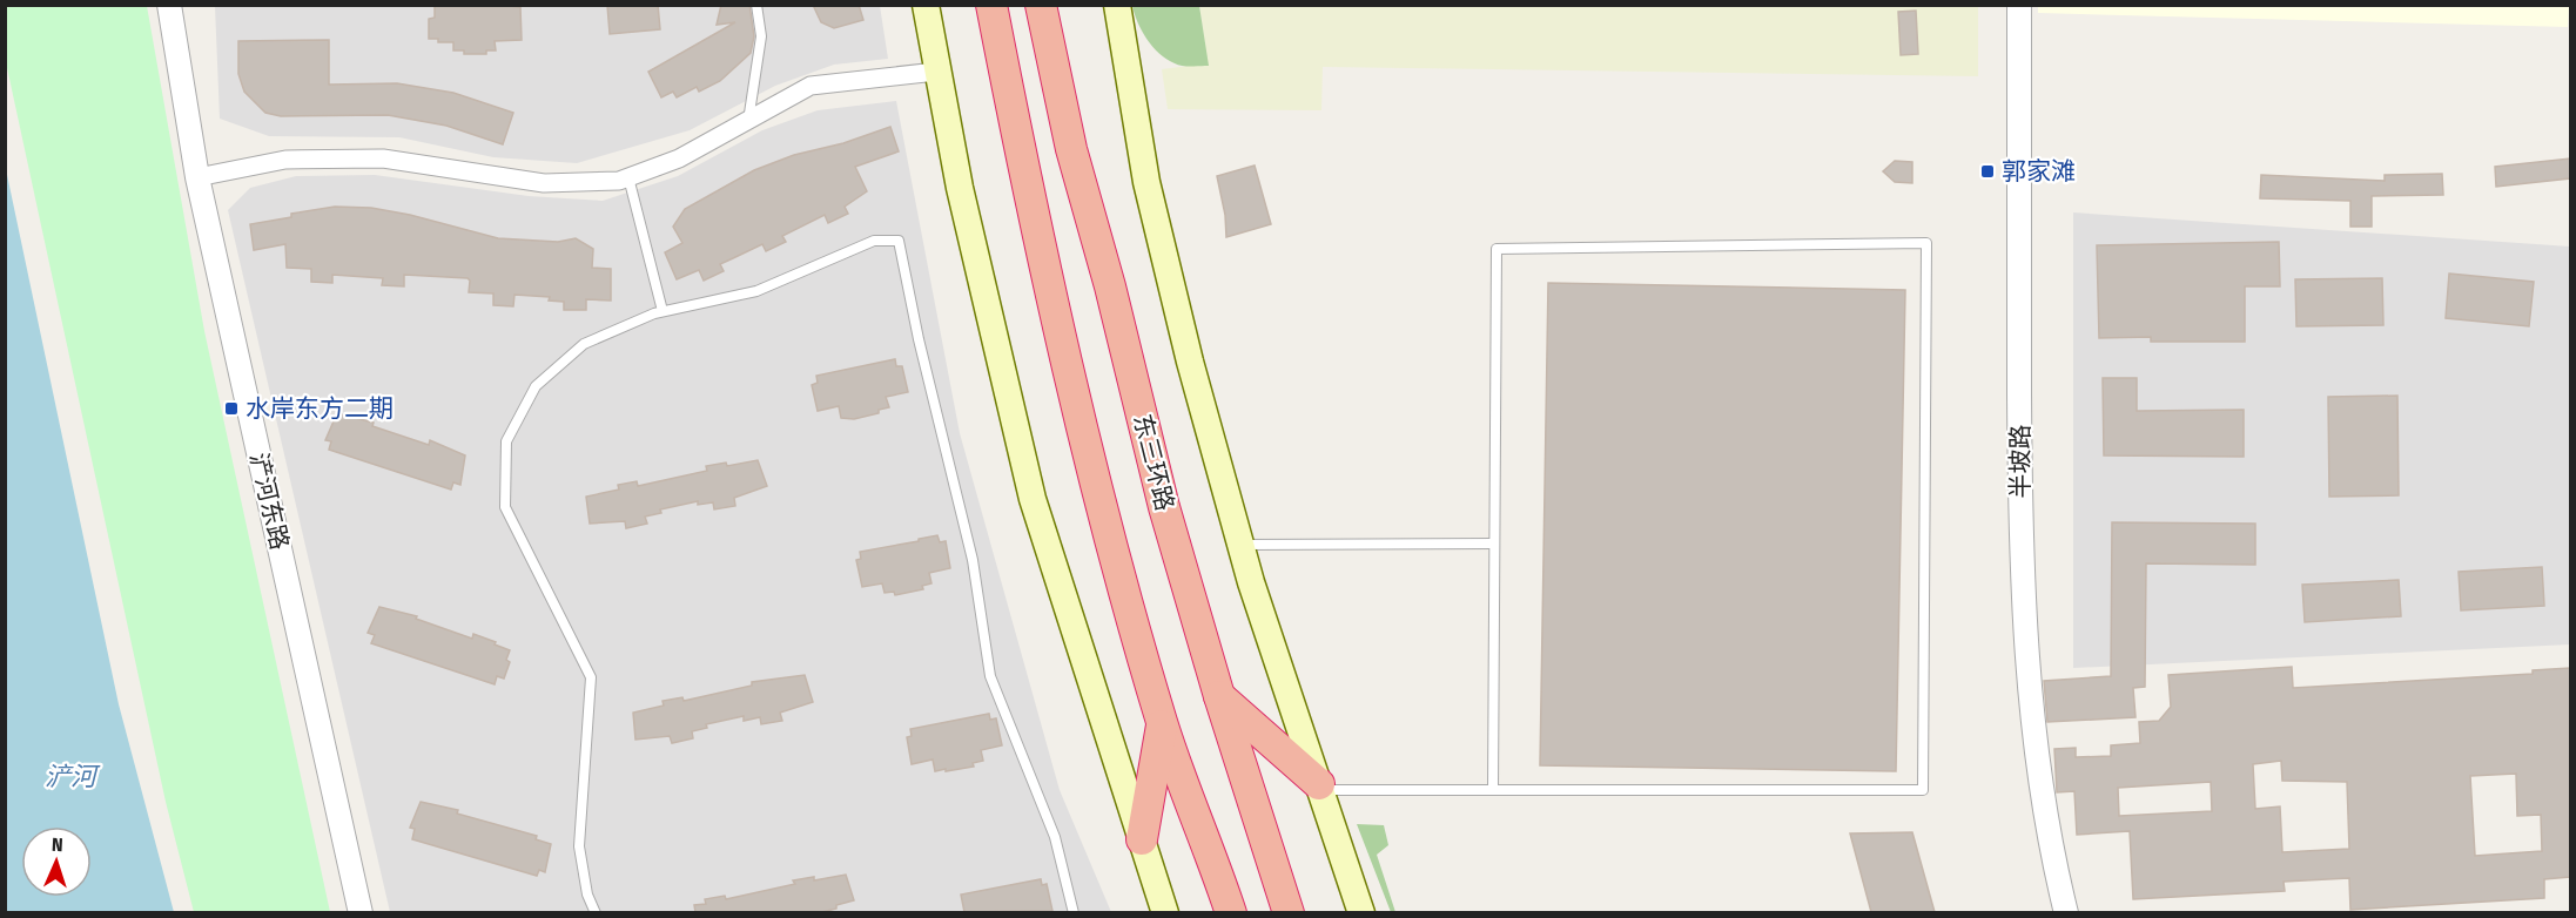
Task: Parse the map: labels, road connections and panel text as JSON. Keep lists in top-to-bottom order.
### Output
{
  "streets": {
    "highway": ["东三环路"],
    "street": ["半坡路", "浐河东路"]
  },
  "water": ["浐河"],
  "places": {
    "transit": ["郭家滩", "水岸东方二期"]
  },
  "north": "top"
}
